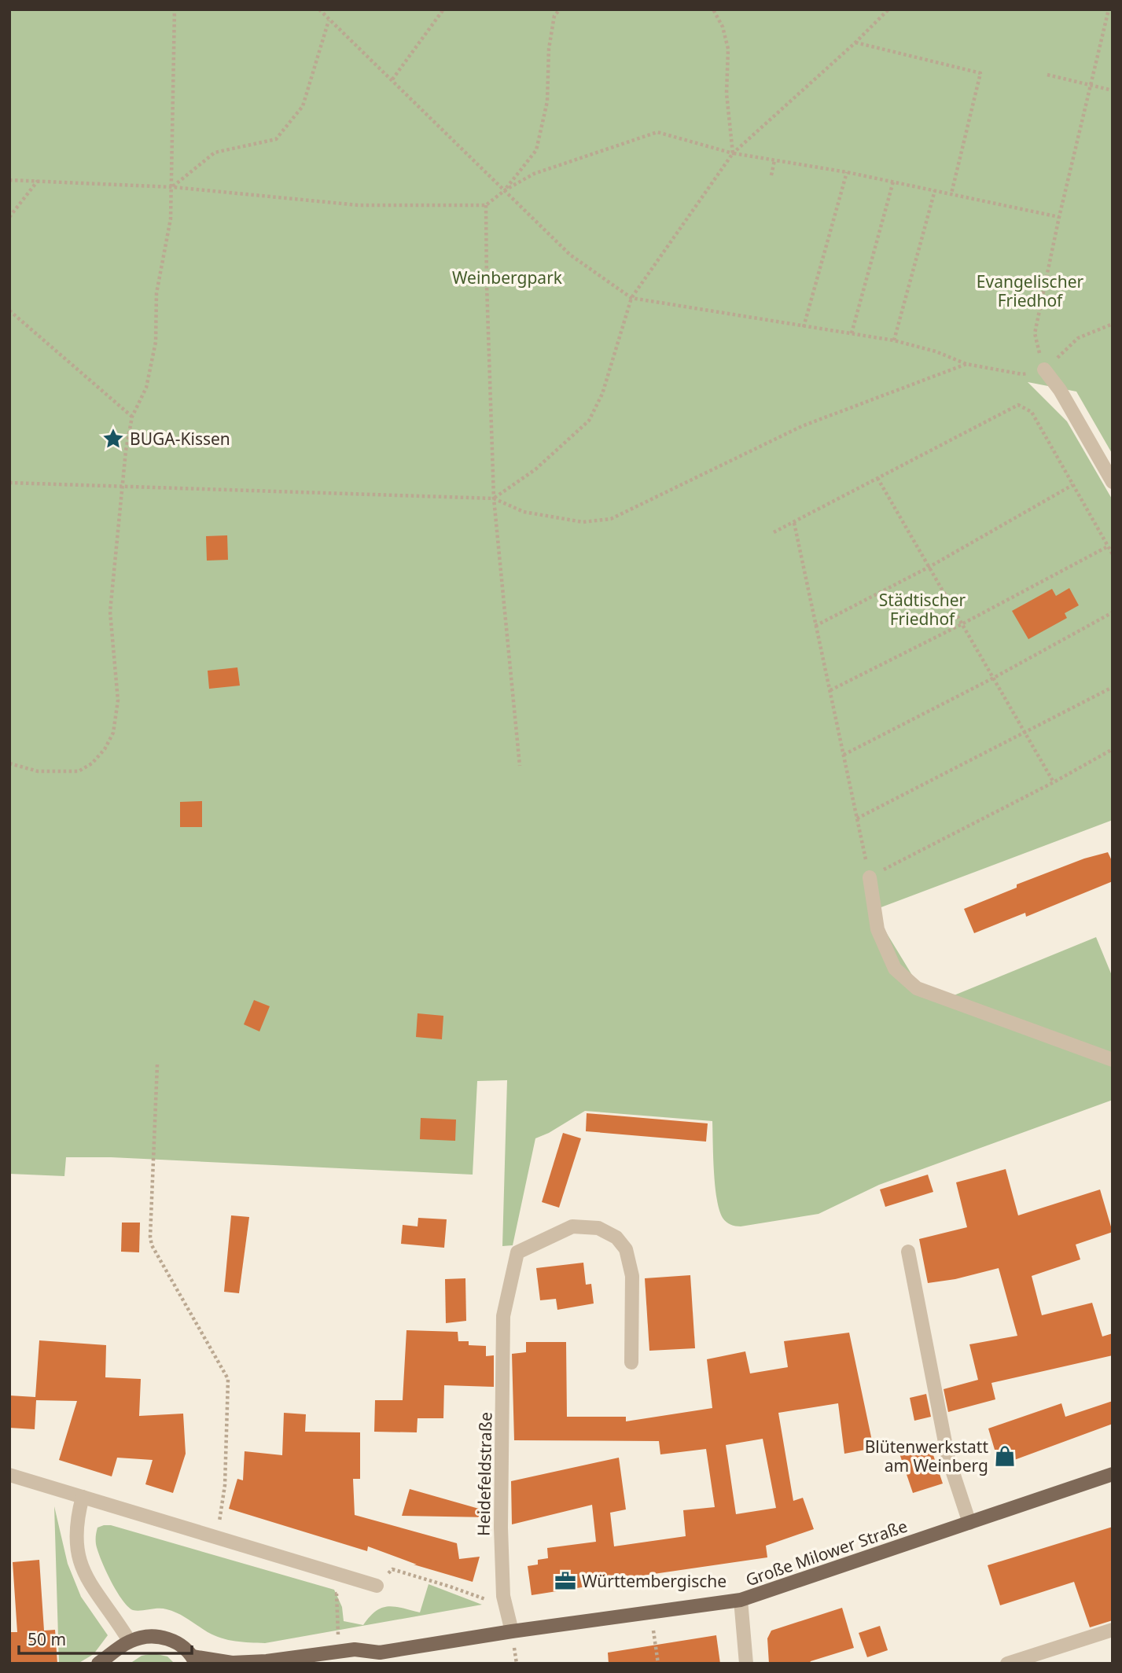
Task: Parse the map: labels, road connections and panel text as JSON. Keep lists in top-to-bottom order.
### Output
{
  "streets": {
    "main road": ["Große Milower Straße"],
    "street": ["Heidefeldstraße"]
  },
  "crossings": [
    ["Heidefeldstraße", "Große Milower Straße"]
  ],
  "parks": ["Weinbergpark", "Evangelischer Friedhof", "Städtischer Friedhof"],
  "places": {
    "place": ["BUGA-Kissen"],
    "shop": ["Blütenwerkstatt am Weinberg"],
    "office": ["Württembergische"]
  },
  "scale_bar": "50 m"
}
